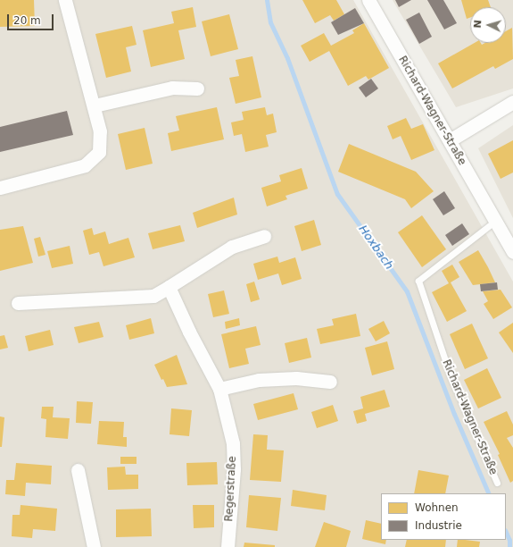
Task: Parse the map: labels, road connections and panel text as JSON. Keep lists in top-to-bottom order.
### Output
{
  "streets": {
    "street": ["Richard-Wagner-Straße", "Regerstraße"]
  },
  "water": ["Hoxbach"],
  "legend": ["Wohnen", "Industrie"],
  "scale_bar": "20 m",
  "north": "left"
}
